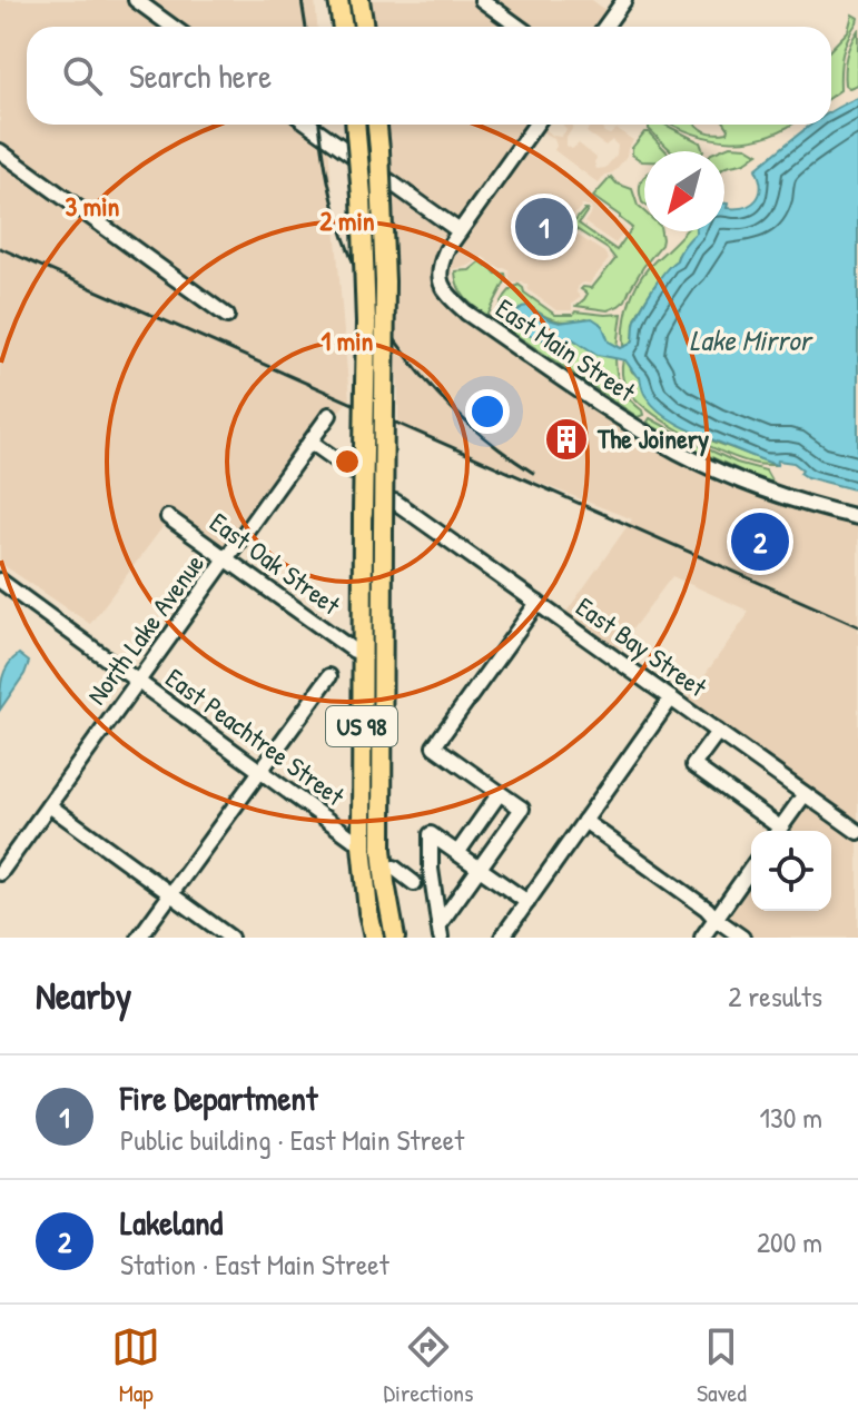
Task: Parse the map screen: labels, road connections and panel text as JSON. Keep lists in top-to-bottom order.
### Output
{
  "streets": {
    "main road": ["US 98"],
    "street": [
      "East Main Street",
      "East Oak Street",
      "North Lake Avenue",
      "East Bay Street",
      "East Peachtree Street"
    ]
  },
  "crossings": [
    ["East Oak Street", "North Lake Avenue"],
    ["North Lake Avenue", "East Peachtree Street"]
  ],
  "water": ["Lake Mirror"],
  "places": {
    "building": ["The Joinery"]
  },
  "north": "bottom left",
  "page": {
    "search": "Search here",
    "pins": ["1", "2"],
    "heading": ["Nearby", "2 results"],
    "list": [
      {
        "mark": "1",
        "name": "Fire Department",
        "note": "Public building · East Main Street",
        "value": "130 m"
      },
      {
        "mark": "2",
        "name": "Lakeland",
        "note": "Station · East Main Street",
        "value": "200 m"
      }
    ],
    "nav": ["Map", "Directions", "Saved"]
  },
  "rings": ["3 min", "2 min", "1 min"]
}
